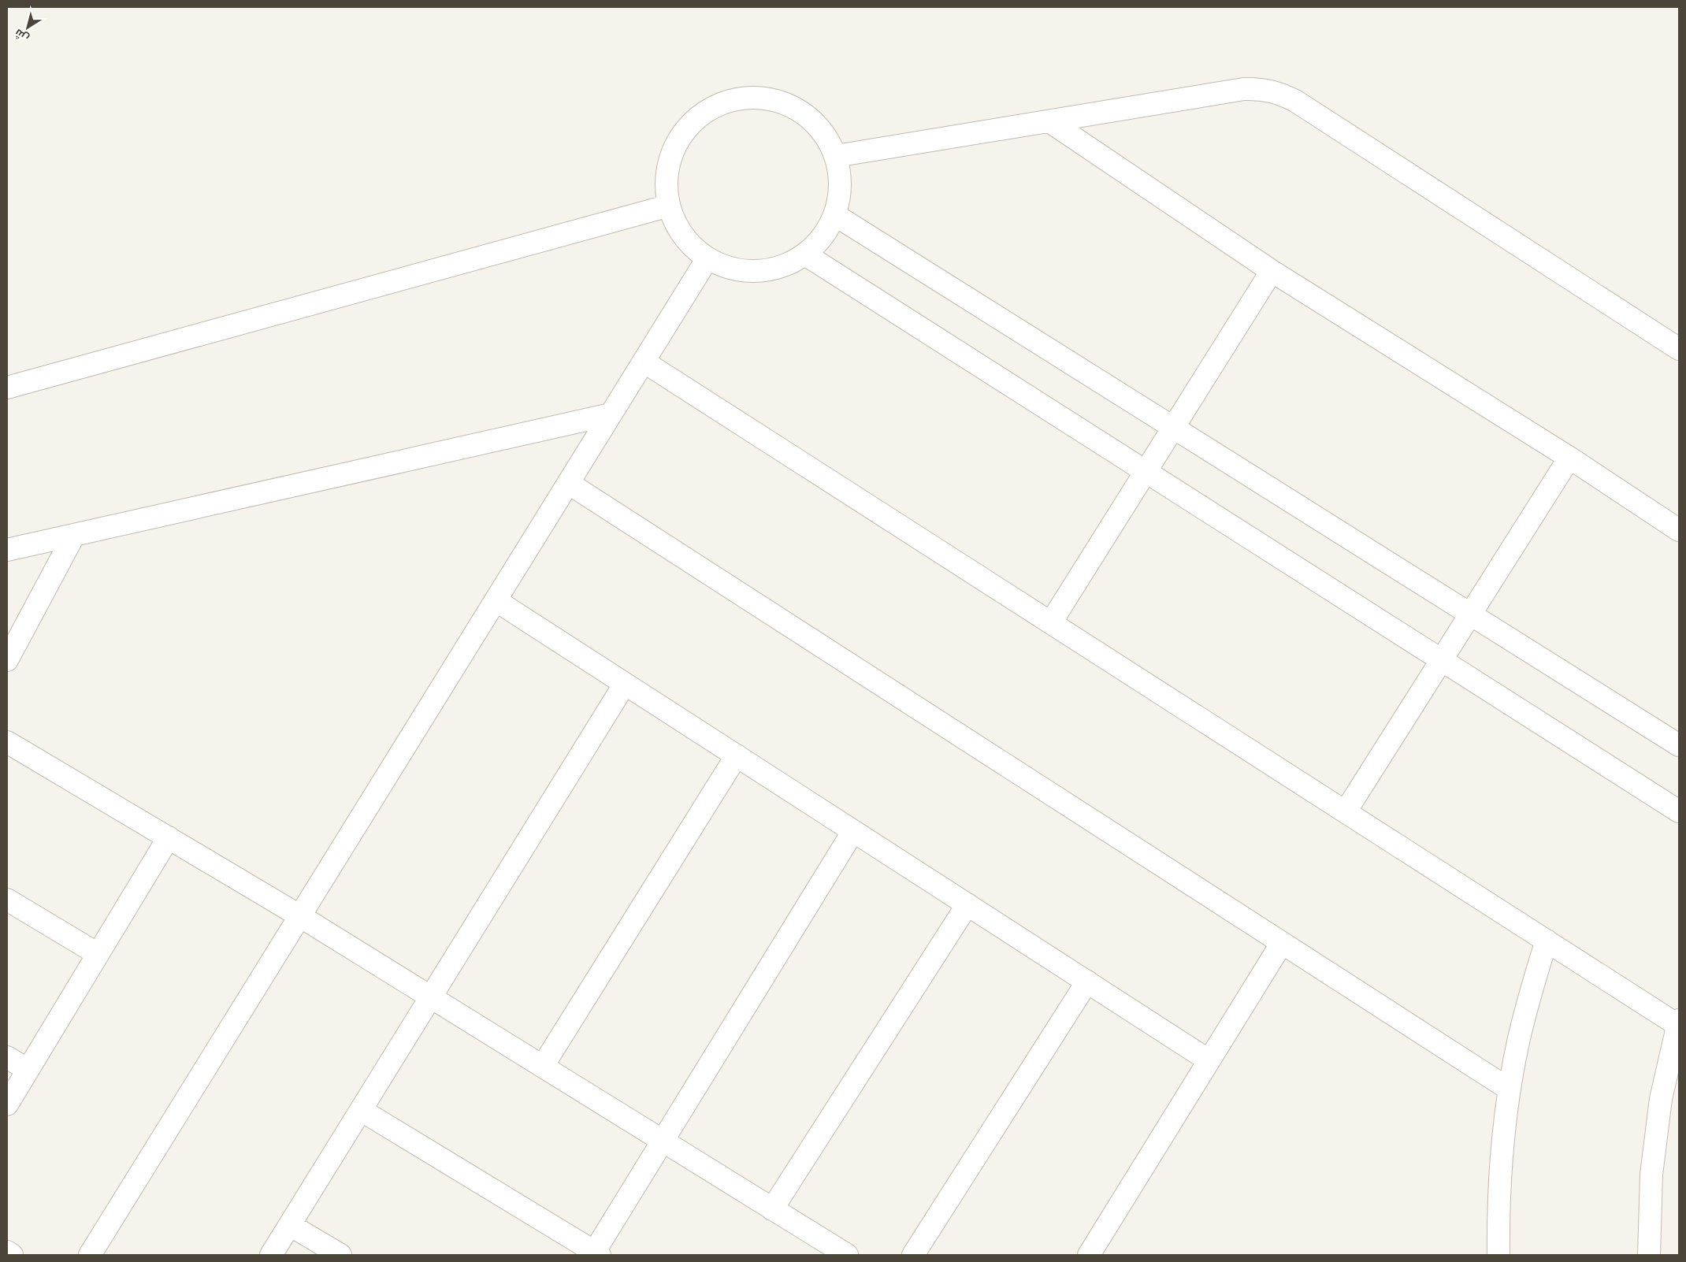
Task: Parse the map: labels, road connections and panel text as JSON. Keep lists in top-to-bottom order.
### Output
{
  "north": "bottom left"
}
